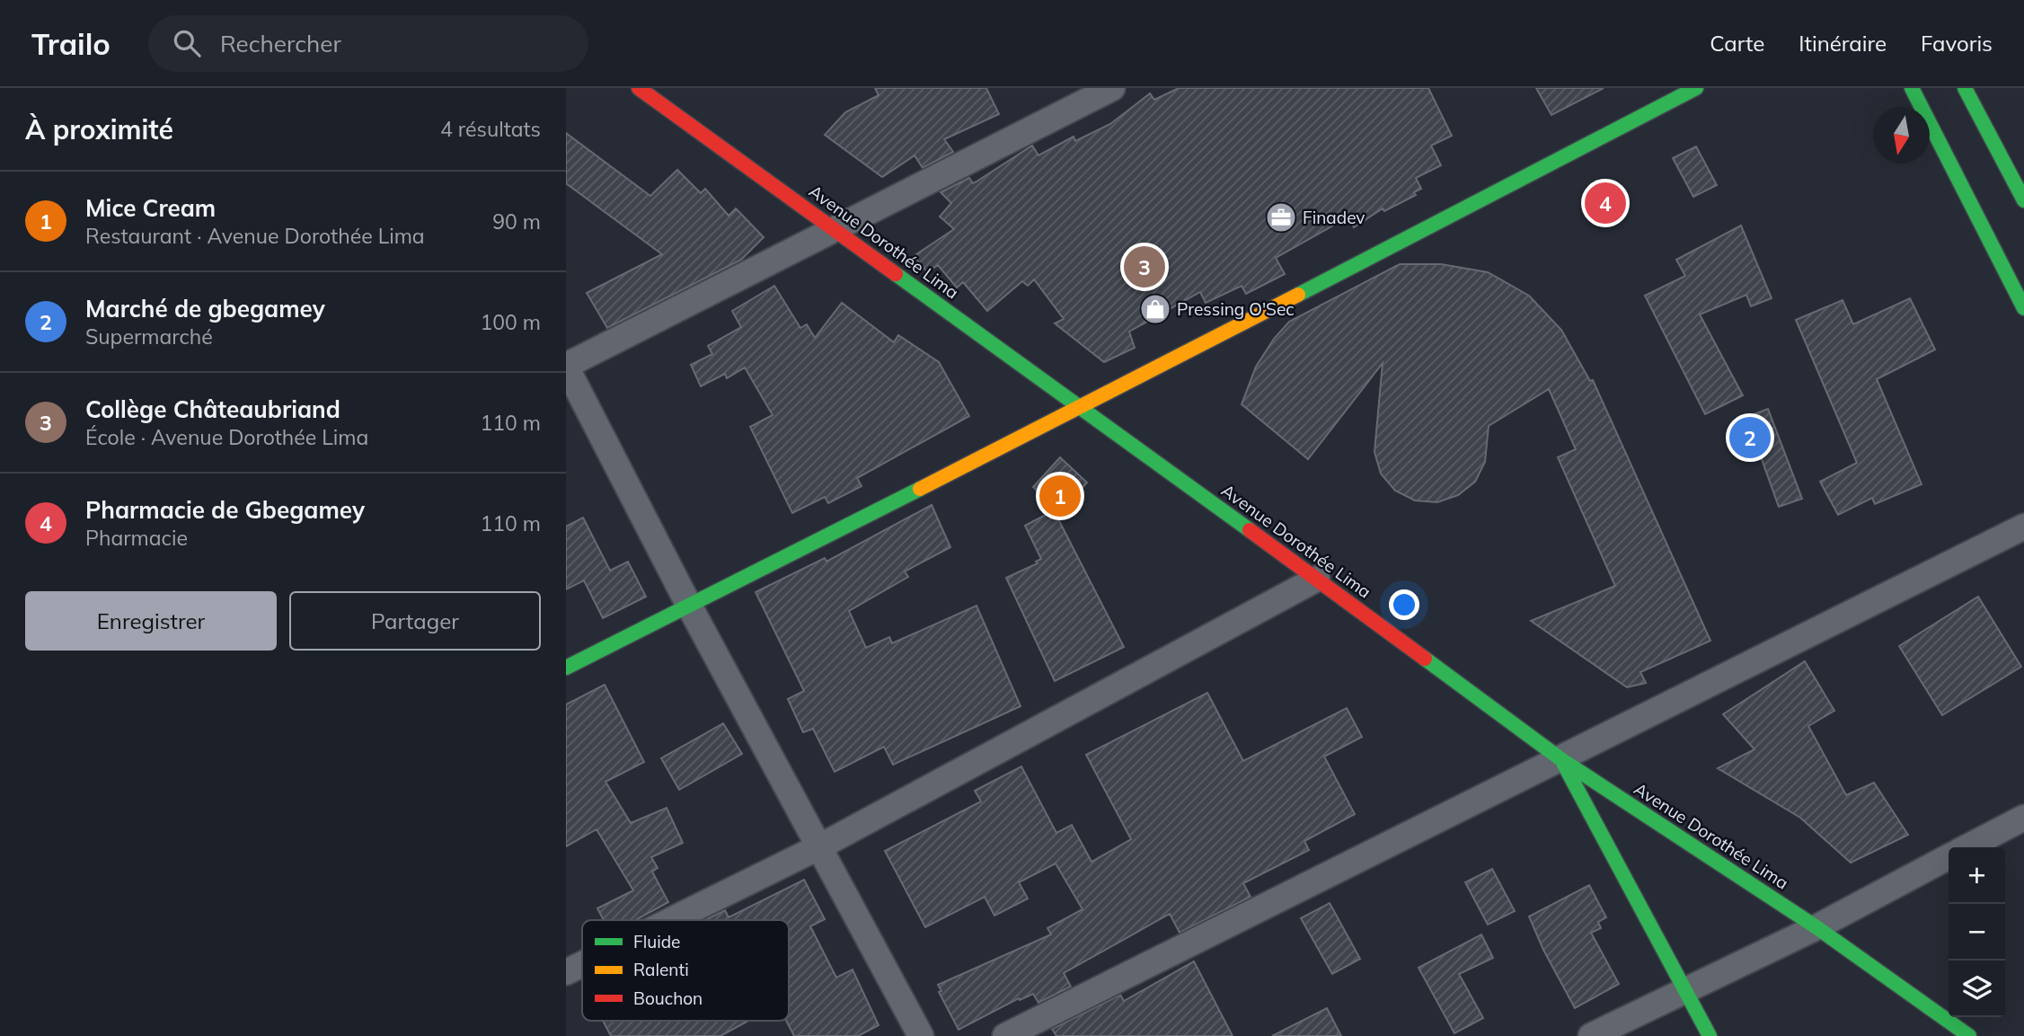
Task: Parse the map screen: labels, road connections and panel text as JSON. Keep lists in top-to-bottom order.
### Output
{
  "streets": {
    "main road": ["Avenue Dorothée Lima"]
  },
  "places": {
    "office": ["Finadev"],
    "shop": ["Pressing O'Sec"]
  },
  "legend": ["Fluide", "Ralenti", "Bouchon"],
  "north": "bottom",
  "page": {
    "header": "Trailo",
    "search": "Rechercher",
    "nav": ["Carte", "Itinéraire", "Favoris"],
    "heading": ["À proximité", "4 résultats"],
    "list": [
      {
        "mark": "1",
        "name": "Mice Cream",
        "note": "Restaurant · Avenue Dorothée Lima",
        "value": "90 m"
      },
      {
        "mark": "2",
        "name": "Marché de gbegamey",
        "note": "Supermarché",
        "value": "100 m"
      },
      {
        "mark": "3",
        "name": "Collège Châteaubriand",
        "note": "École · Avenue Dorothée Lima",
        "value": "110 m"
      },
      {
        "mark": "4",
        "name": "Pharmacie de Gbegamey",
        "note": "Pharmacie",
        "value": "110 m"
      }
    ],
    "pins": [
      "4",
      "3",
      "2",
      "1"
    ],
    "buttons": ["Enregistrer", "Partager"],
    "map_buttons": ["+", "−"]
  }
}
